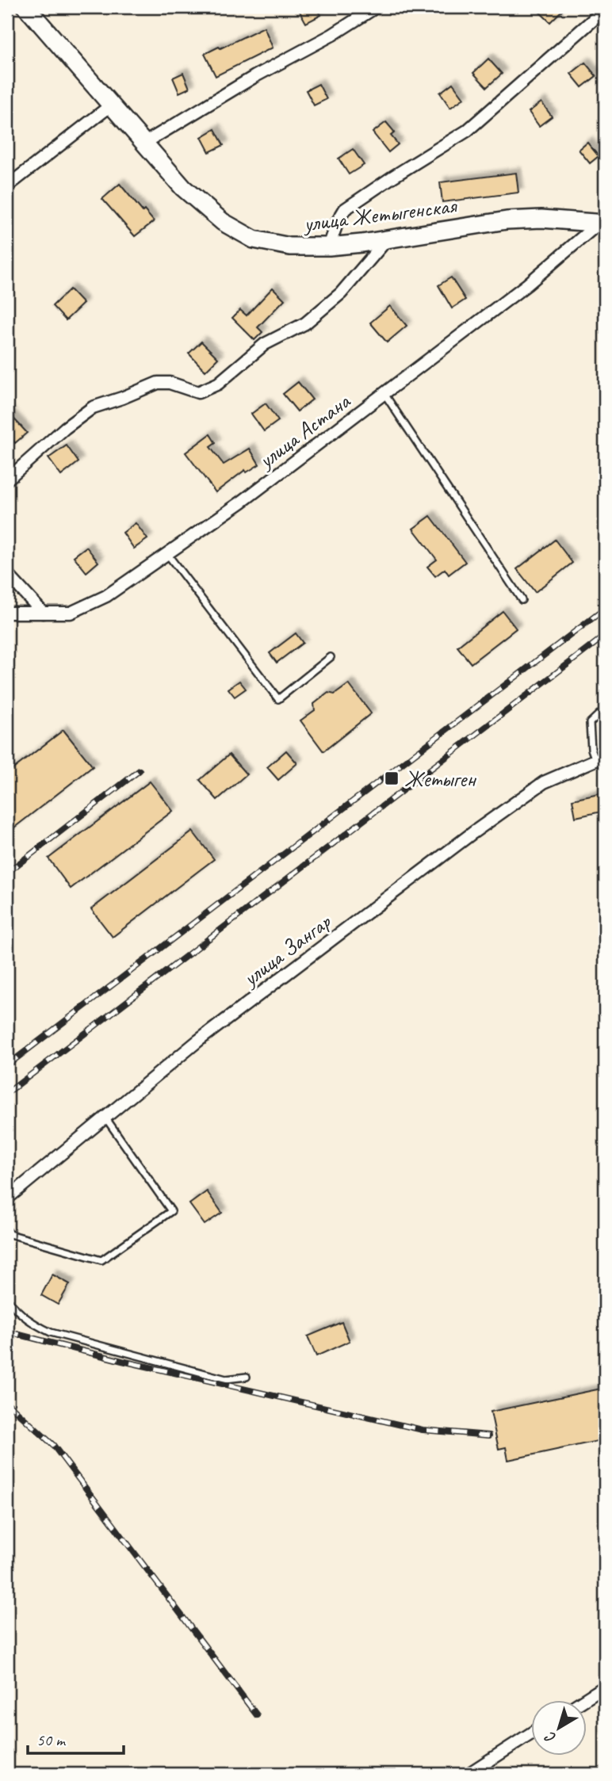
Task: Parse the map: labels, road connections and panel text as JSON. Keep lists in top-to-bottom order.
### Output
{
  "streets": {
    "main road": ["улица Жетыгенская"],
    "street": ["улица Астана", "улица Зангар"]
  },
  "crossings": [
    ["улица Жетыгенская", "улица Астана"]
  ],
  "places": {
    "transit": ["Жетыген"]
  },
  "scale_bar": "50 m",
  "north": "bottom left"
}
